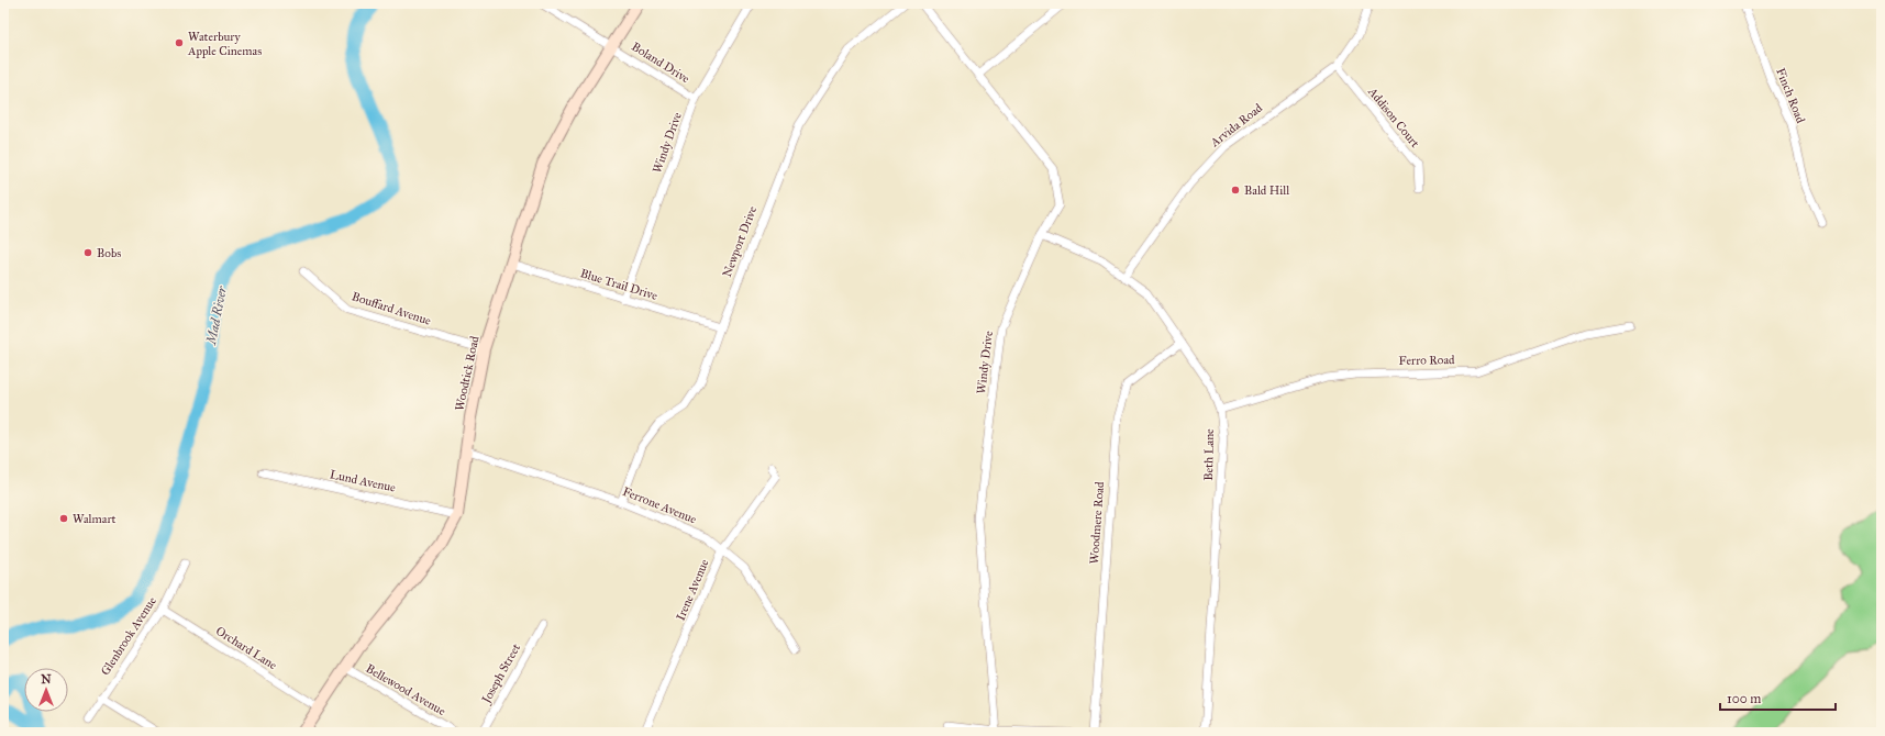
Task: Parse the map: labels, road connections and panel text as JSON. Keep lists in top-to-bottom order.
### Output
{
  "streets": {
    "main road": ["Woodtick Road"],
    "street": [
      "Boland Drive",
      "Finch Road",
      "Addison Court",
      "Arvida Road",
      "Windy Drive",
      "Newport Drive",
      "Blue Trail Drive",
      "Bouffard Avenue",
      "Ferro Road",
      "Beth Lane",
      "Lund Avenue",
      "Ferrone Avenue",
      "Woodmere Road",
      "Irene Avenue",
      "Glenbrook Avenue",
      "Orchard Lane",
      "Joseph Street",
      "Bellewood Avenue"
    ]
  },
  "crossings": [
    ["Boland Drive", "Windy Drive"],
    ["Boland Drive", "Woodtick Road"],
    ["Addison Court", "Arvida Road"],
    ["Arvida Road", "Beth Lane"],
    ["Windy Drive", "Blue Trail Drive"],
    ["Windy Drive", "Beth Lane"],
    ["Newport Drive", "Blue Trail Drive"],
    ["Newport Drive", "Ferrone Avenue"],
    ["Blue Trail Drive", "Woodtick Road"],
    ["Bouffard Avenue", "Woodtick Road"],
    ["Ferro Road", "Beth Lane"],
    ["Woodtick Road", "Lund Avenue"],
    ["Woodtick Road", "Ferrone Avenue"],
    ["Woodtick Road", "Orchard Lane"],
    ["Woodtick Road", "Bellewood Avenue"],
    ["Beth Lane", "Woodmere Road"],
    ["Ferrone Avenue", "Irene Avenue"],
    ["Glenbrook Avenue", "Orchard Lane"]
  ],
  "water": ["Mad River"],
  "places": [
    "Waterbury Apple Cinemas",
    "Bald Hill",
    "Bobs",
    "Walmart"
  ],
  "scale_bar": "100 m",
  "north": "top"
}
